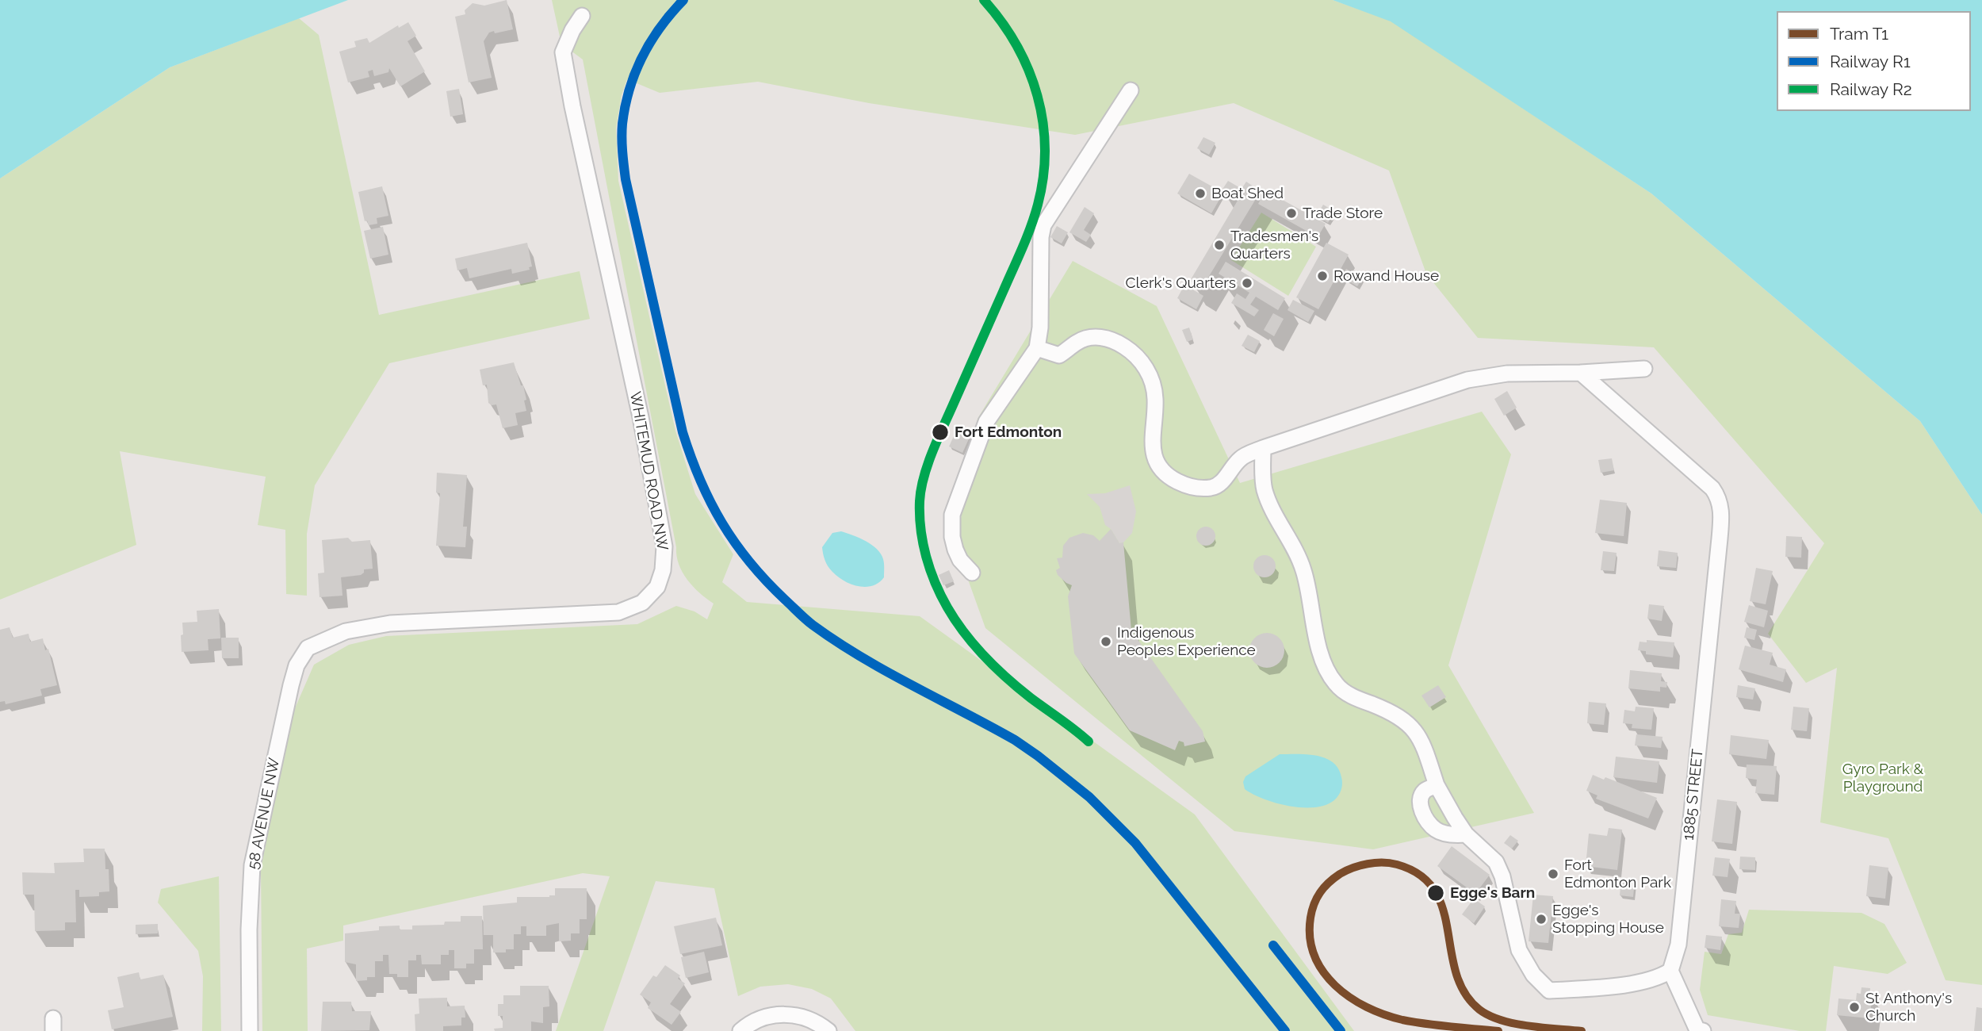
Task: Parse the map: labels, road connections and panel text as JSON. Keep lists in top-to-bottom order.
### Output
{
  "streets": {
    "street": ["WHITEMUD ROAD NW", "1885 STREET", "58 AVENUE NW"]
  },
  "crossings": [
    ["WHITEMUD ROAD NW", "58 AVENUE NW"]
  ],
  "parks": ["Gyro Park & Playground"],
  "places": [
    "Boat Shed",
    "Trade Store",
    "Tradesmen's Quarters",
    "Rowand House",
    "Clerk's Quarters",
    "Fort Edmonton",
    "Indigenous Peoples Experience",
    "Fort Edmonton Park",
    "Egge's Barn",
    "Egge's Stopping House",
    "St Anthony's Church"
  ],
  "lines": ["rail line R1", "rail line R2", "tram line T1"],
  "legend": ["Tram T1", "Railway R1", "Railway R2"]
}
